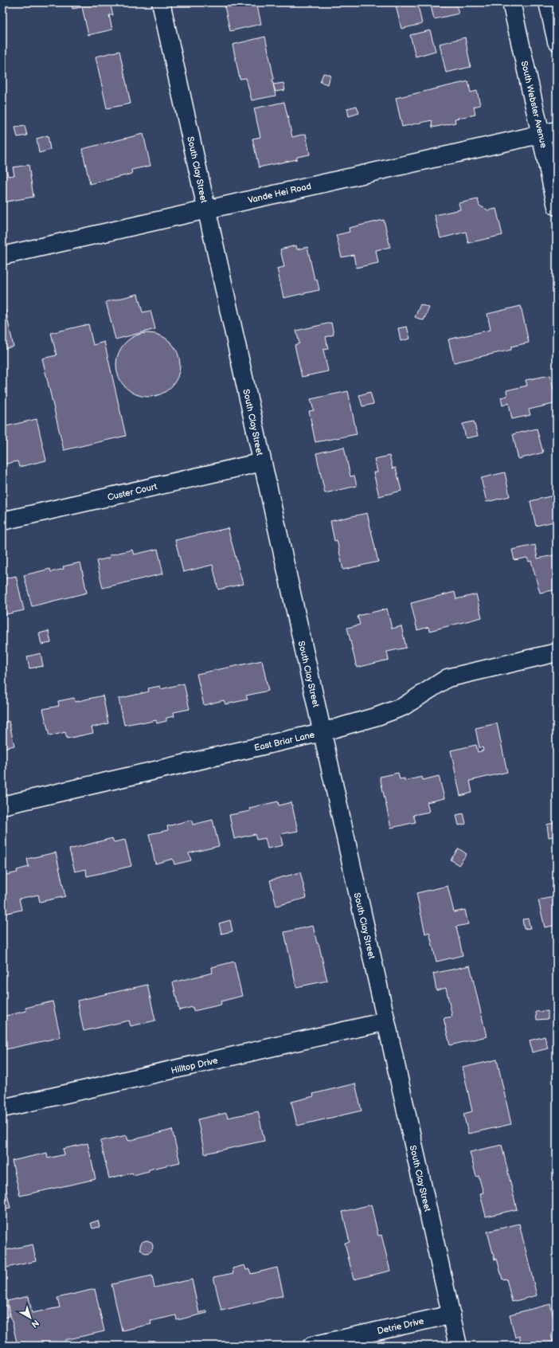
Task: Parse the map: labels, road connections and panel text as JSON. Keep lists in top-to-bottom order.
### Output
{
  "streets": {
    "street": [
      "South Webster Avenue",
      "South Clay Street",
      "Vande Hei Road",
      "Custer Court",
      "East Briar Lane",
      "Hilltop Drive",
      "Detrie Drive"
    ]
  },
  "crossings": [
    ["South Webster Avenue", "Vande Hei Road"],
    ["South Clay Street", "Vande Hei Road"],
    ["South Clay Street", "Custer Court"],
    ["South Clay Street", "East Briar Lane"],
    ["South Clay Street", "Hilltop Drive"],
    ["South Clay Street", "Detrie Drive"]
  ],
  "north": "bottom right"
}
